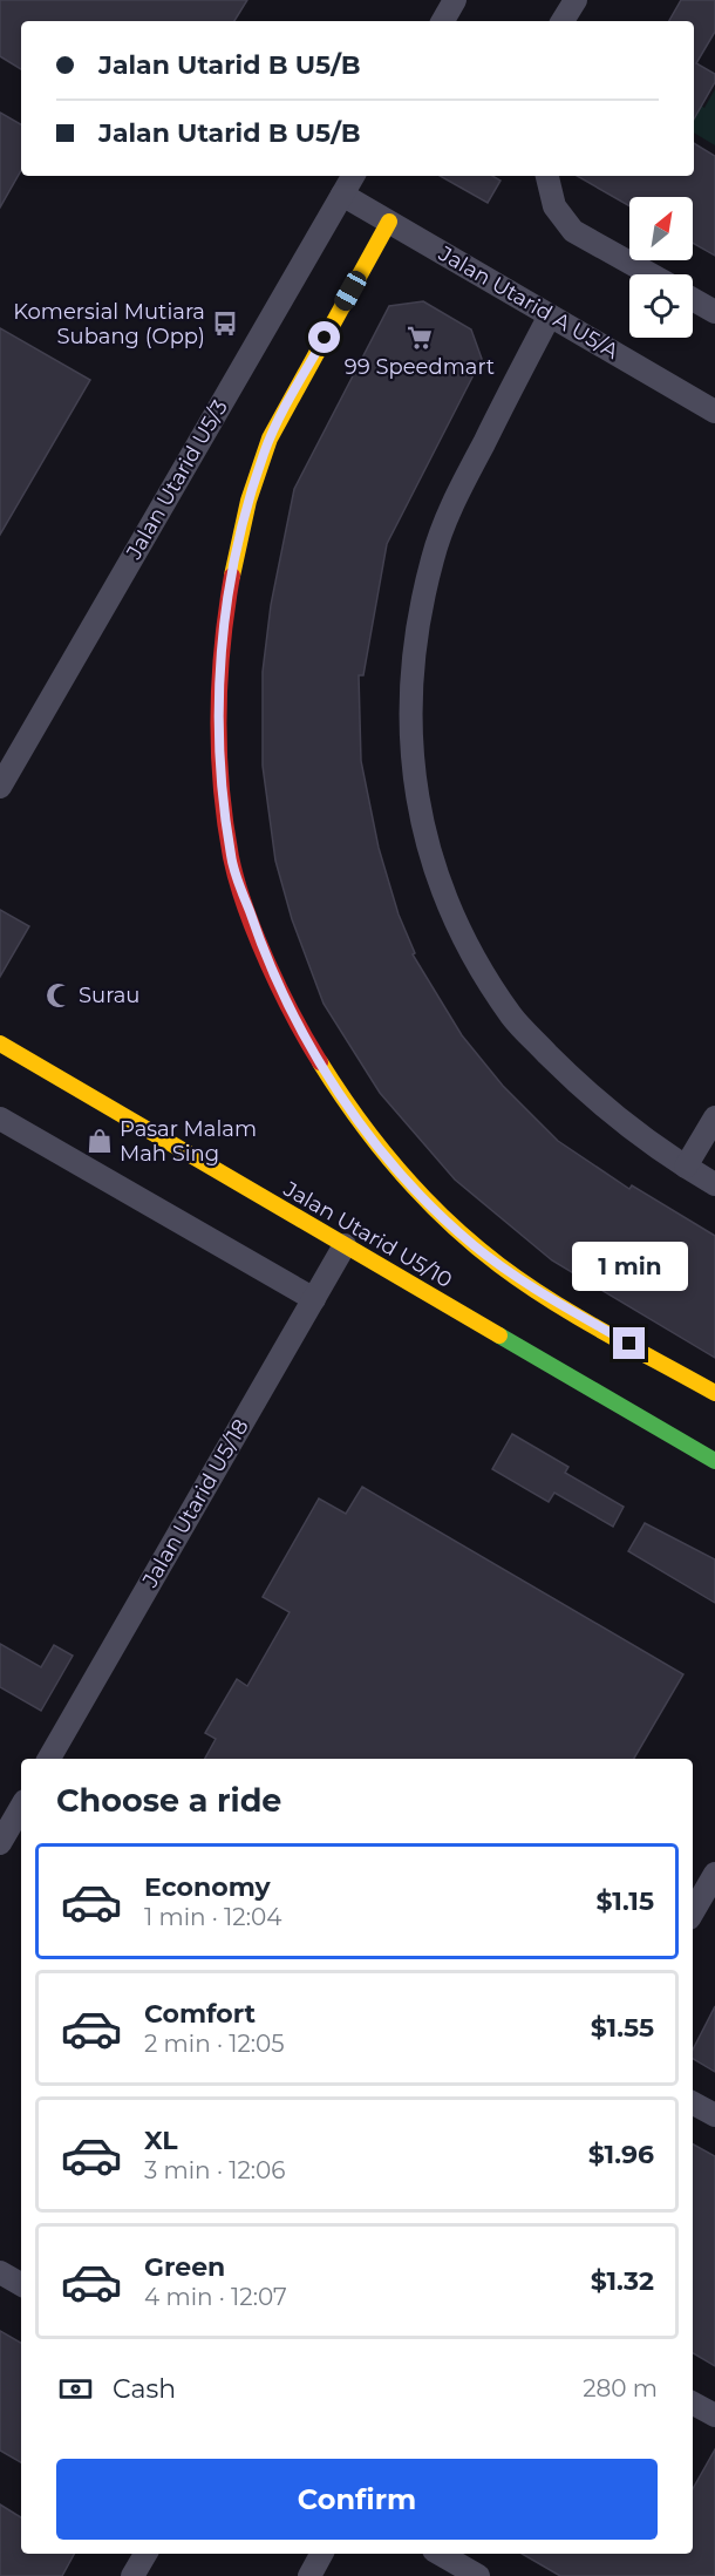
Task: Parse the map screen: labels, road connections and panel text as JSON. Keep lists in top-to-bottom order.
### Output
{
  "streets": {
    "street": [
      "Jalan Utarid A U5/A",
      "Jalan Utarid U5/3",
      "Jalan Utarid U5/10",
      "Jalan Utarid U5/18"
    ]
  },
  "crossings": [
    ["Jalan Utarid A U5/A", "Jalan Utarid U5/3"],
    ["Jalan Utarid U5/10", "Jalan Utarid U5/18"]
  ],
  "places": {
    "bus stop": ["Komersial Mutiara Subang (Opp)"],
    "supermarket": ["99 Speedmart"],
    "mosque": ["Surau"],
    "shop": ["Pasar Malam Mah Sing"]
  },
  "north": "top right",
  "page": {
    "banner": ["Jalan Utarid B U5/B", "Jalan Utarid B U5/B"],
    "bubble": "1 min",
    "heading": "Choose a ride",
    "list": [
      {
        "name": "Economy",
        "note": "1 min · 12:04",
        "value": "$1.15"
      },
      {
        "name": "Comfort",
        "note": "2 min · 12:05",
        "value": "$1.55"
      },
      {
        "name": "XL",
        "note": "3 min · 12:06",
        "value": "$1.96"
      },
      {
        "name": "Green",
        "note": "4 min · 12:07",
        "value": "$1.32"
      }
    ],
    "pay": ["Cash", "280 m"],
    "buttons": "Confirm"
  }
}
